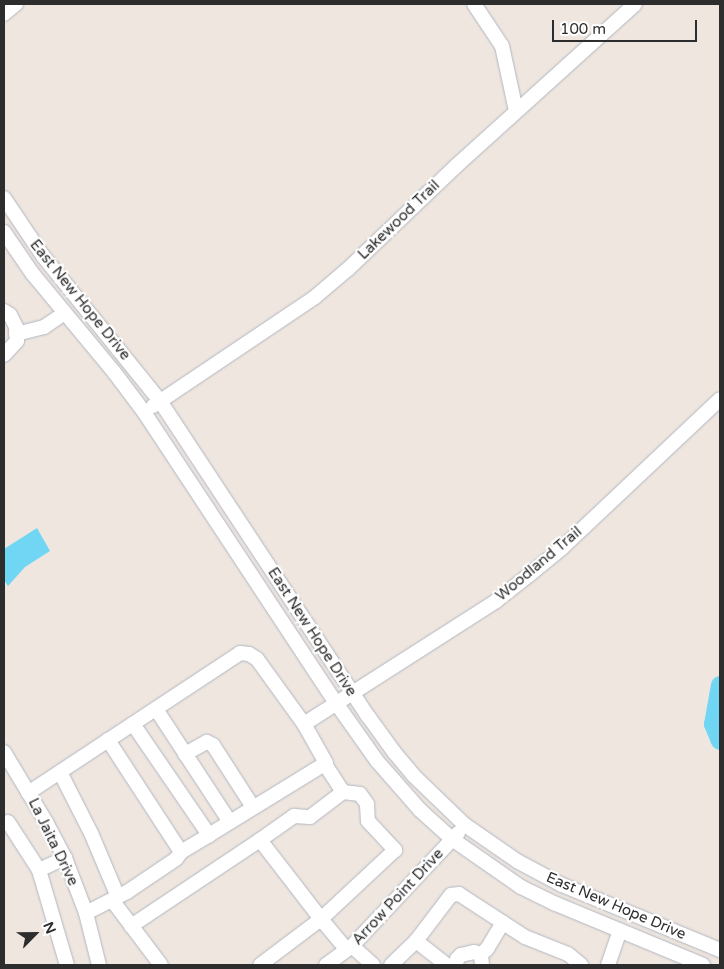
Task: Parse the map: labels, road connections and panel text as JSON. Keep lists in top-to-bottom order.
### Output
{
  "streets": {
    "street": [
      "Lakewood Trail",
      "East New Hope Drive",
      "Woodland Trail",
      "La Jaita Drive",
      "Arrow Point Drive"
    ]
  },
  "crossings": [
    ["Lakewood Trail", "East New Hope Drive"],
    ["East New Hope Drive", "Woodland Trail"],
    ["East New Hope Drive", "Arrow Point Drive"]
  ],
  "scale_bar": "100 m",
  "north": "top right"
}
